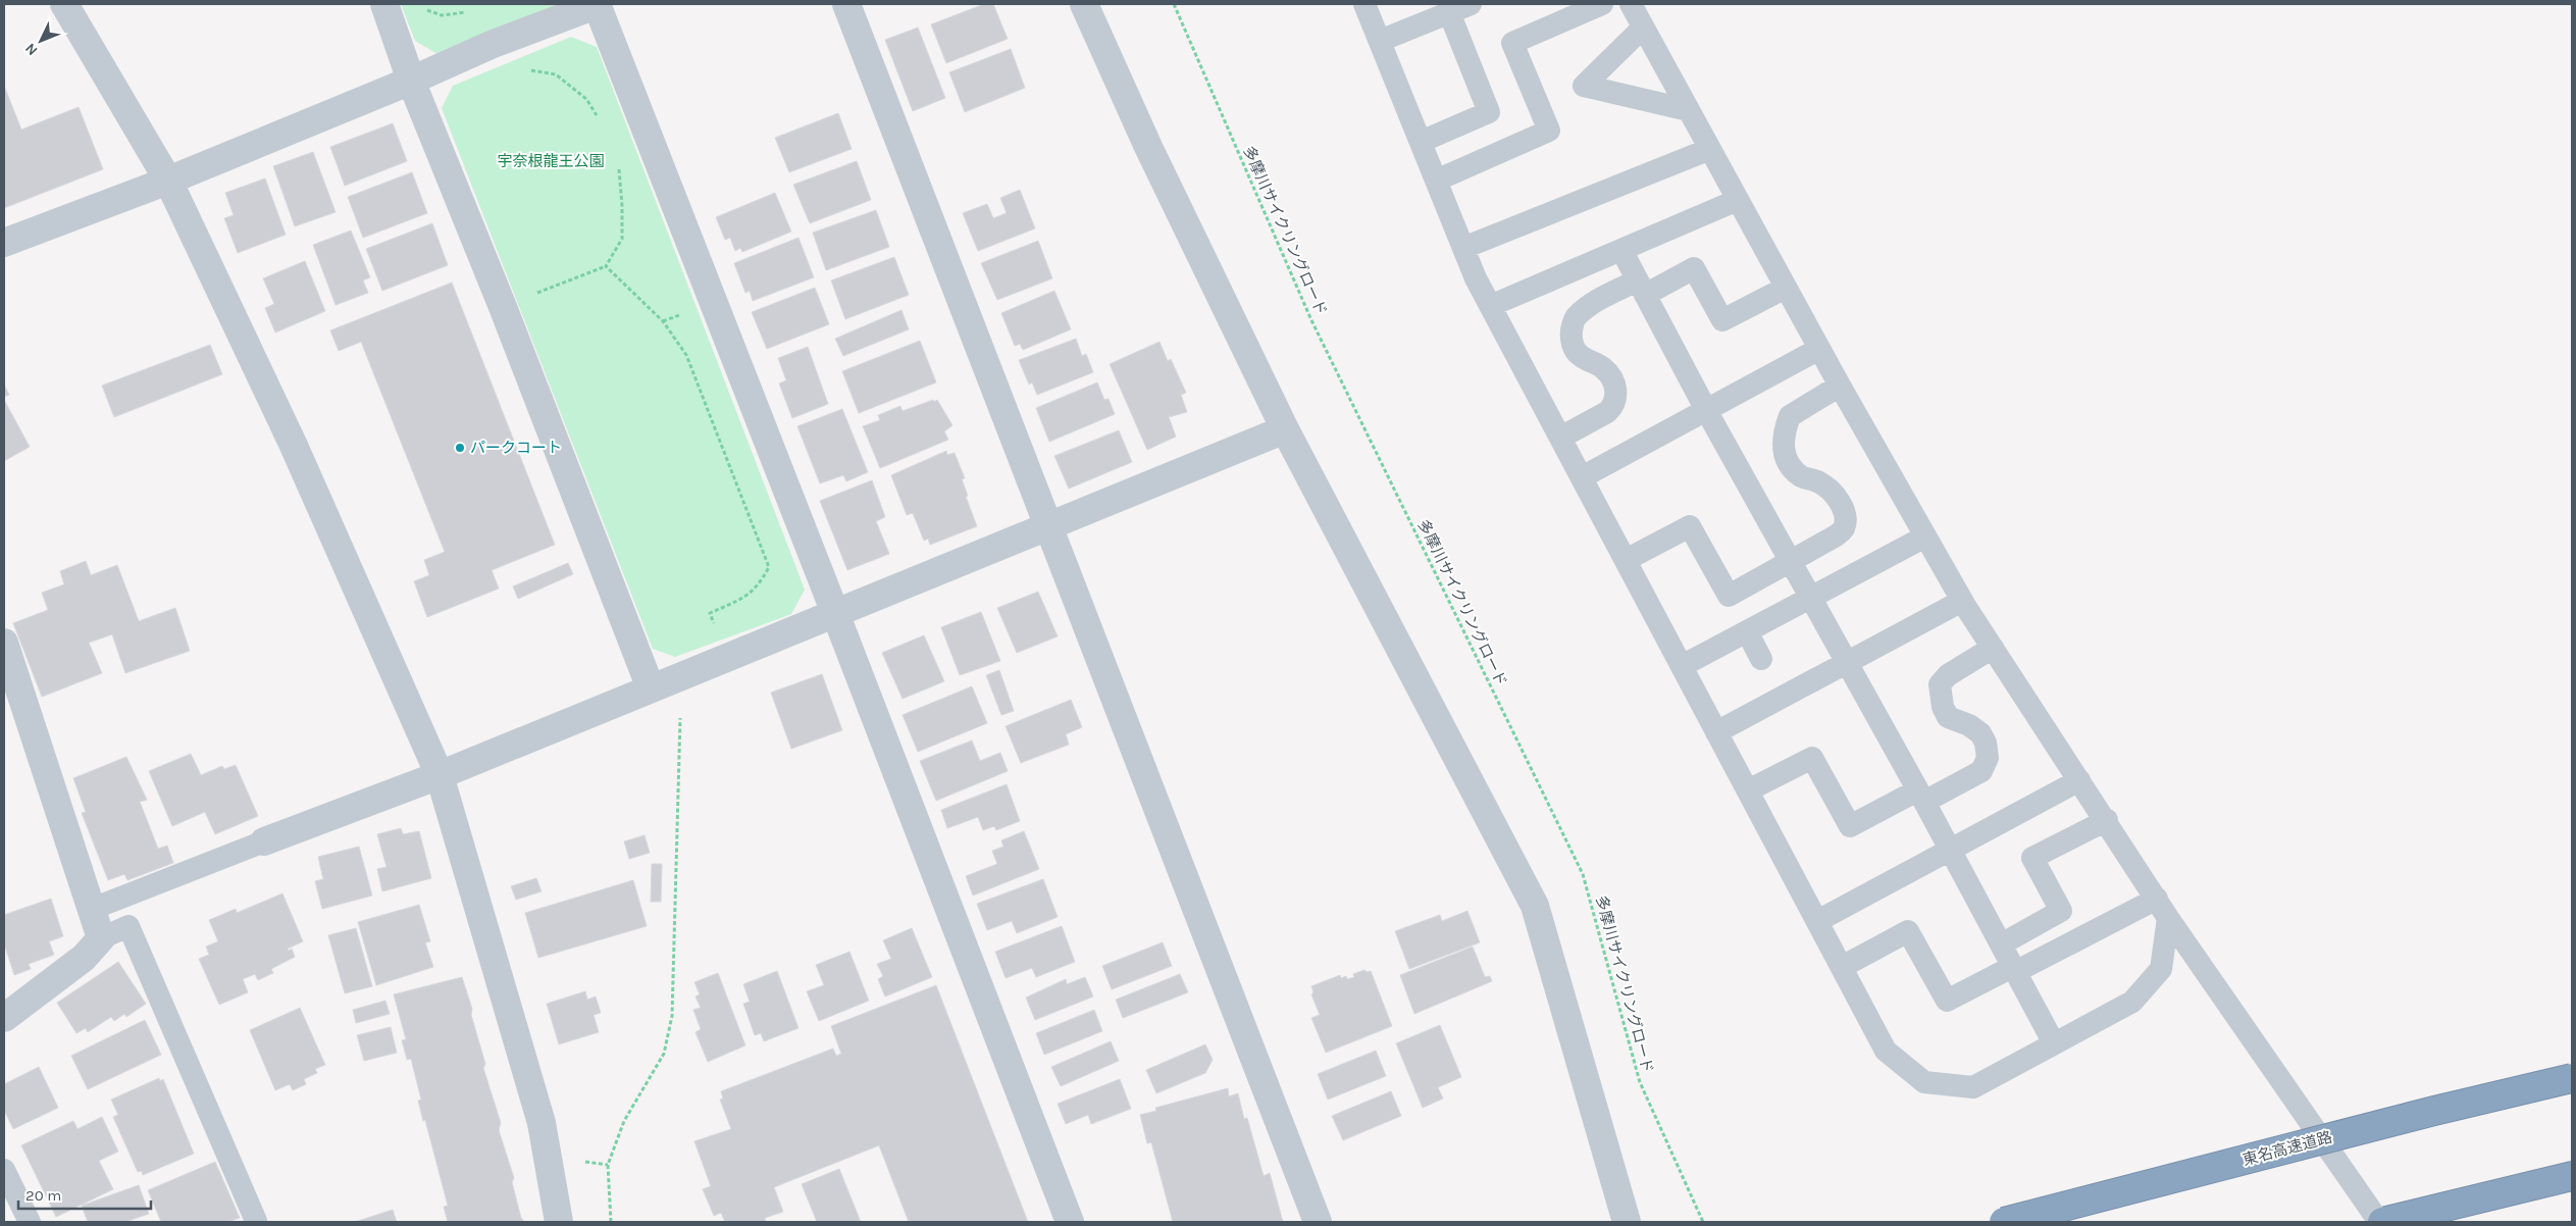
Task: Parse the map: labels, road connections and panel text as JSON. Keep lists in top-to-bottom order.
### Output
{
  "streets": {
    "highway": ["東名高速道路"],
    "path": ["多摩川サイクリングロード"]
  },
  "parks": ["宇奈根龍王公園"],
  "places": ["パークコート"],
  "scale_bar": "20 m",
  "north": "bottom left"
}
